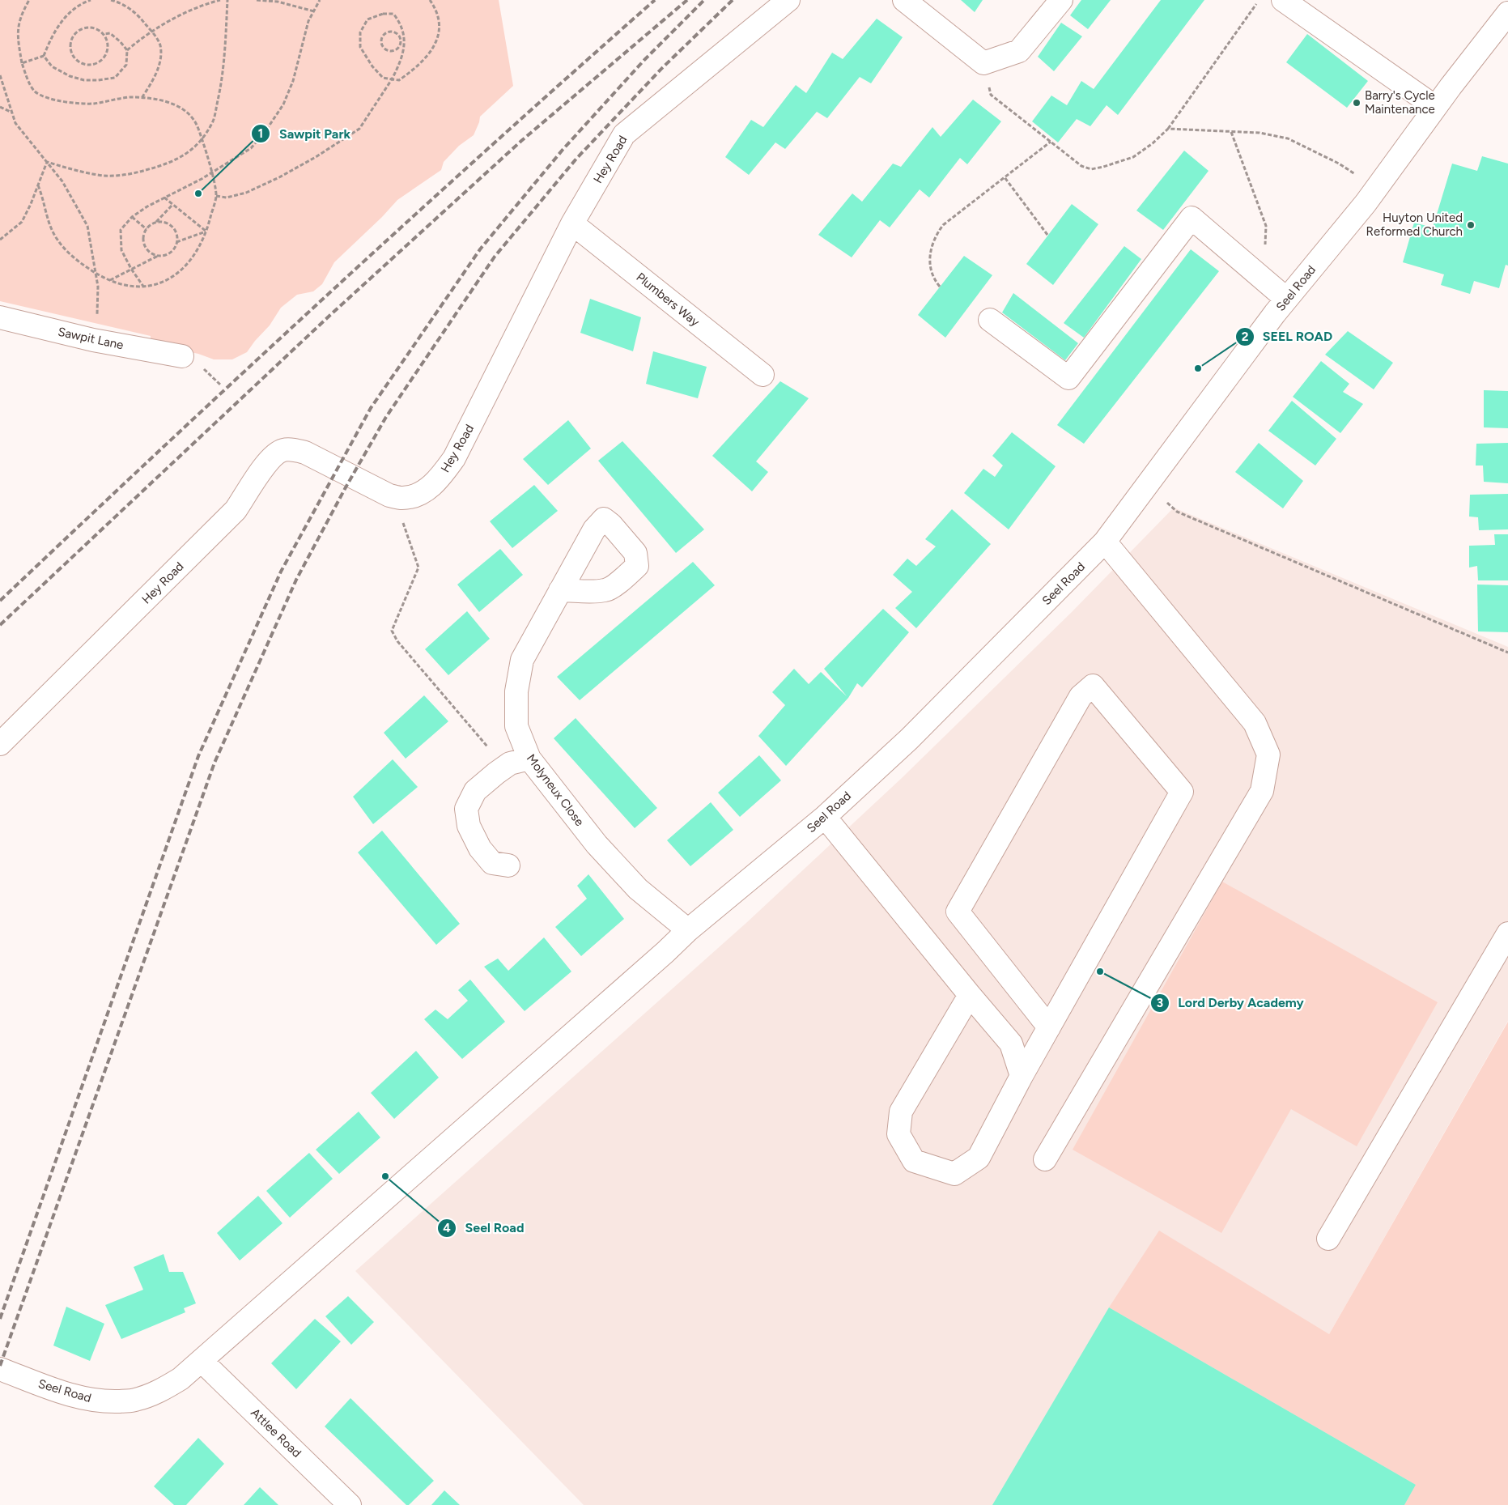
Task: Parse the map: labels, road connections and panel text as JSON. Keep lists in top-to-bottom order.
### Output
{
  "streets": {
    "street": [
      "Hey Road",
      "Seel Road",
      "Plumbers Way",
      "Sawpit Lane",
      "Molyneux Close",
      "Attlee Road"
    ]
  },
  "crossings": [
    ["Hey Road", "Plumbers Way"],
    ["Seel Road", "Molyneux Close"],
    ["Seel Road", "Attlee Road"]
  ],
  "places": [
    "Barry's Cycle Maintenance",
    "Sawpit Park",
    "Huyton United Reformed Church",
    "SEEL ROAD",
    "Lord Derby Academy",
    "Seel Road"
  ]
}
